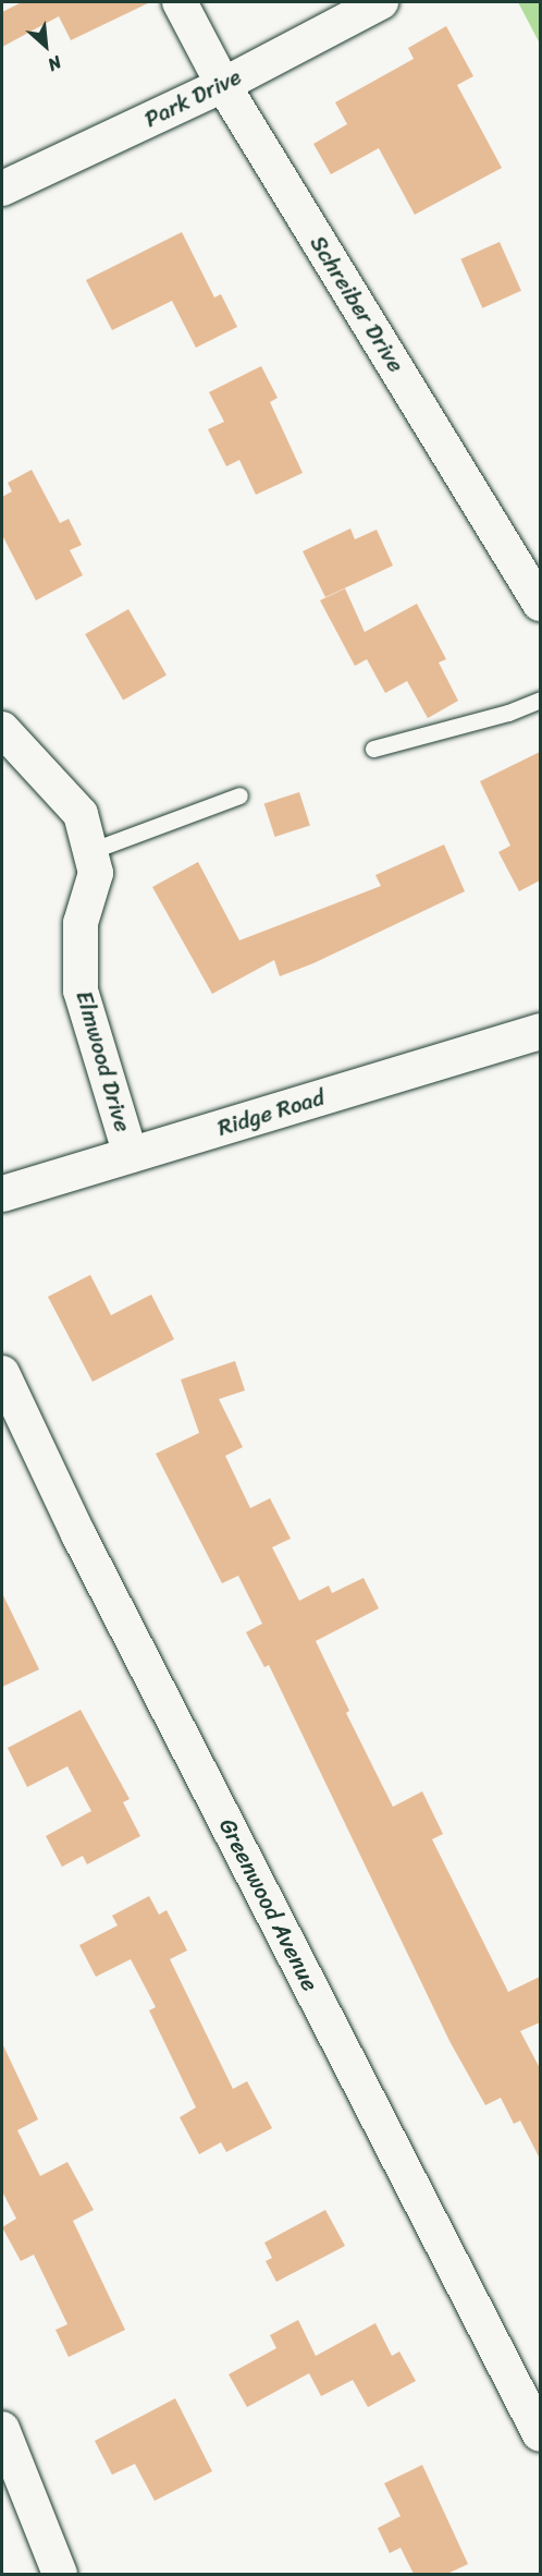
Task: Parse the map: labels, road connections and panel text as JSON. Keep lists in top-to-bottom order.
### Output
{
  "streets": {
    "main road": ["Ridge Road"],
    "street": [
      "Park Drive",
      "Schreiber Drive",
      "Elmwood Drive",
      "Greenwood Avenue"
    ]
  },
  "crossings": [
    ["Park Drive", "Schreiber Drive"],
    ["Elmwood Drive", "Ridge Road"]
  ],
  "north": "bottom right"
}
